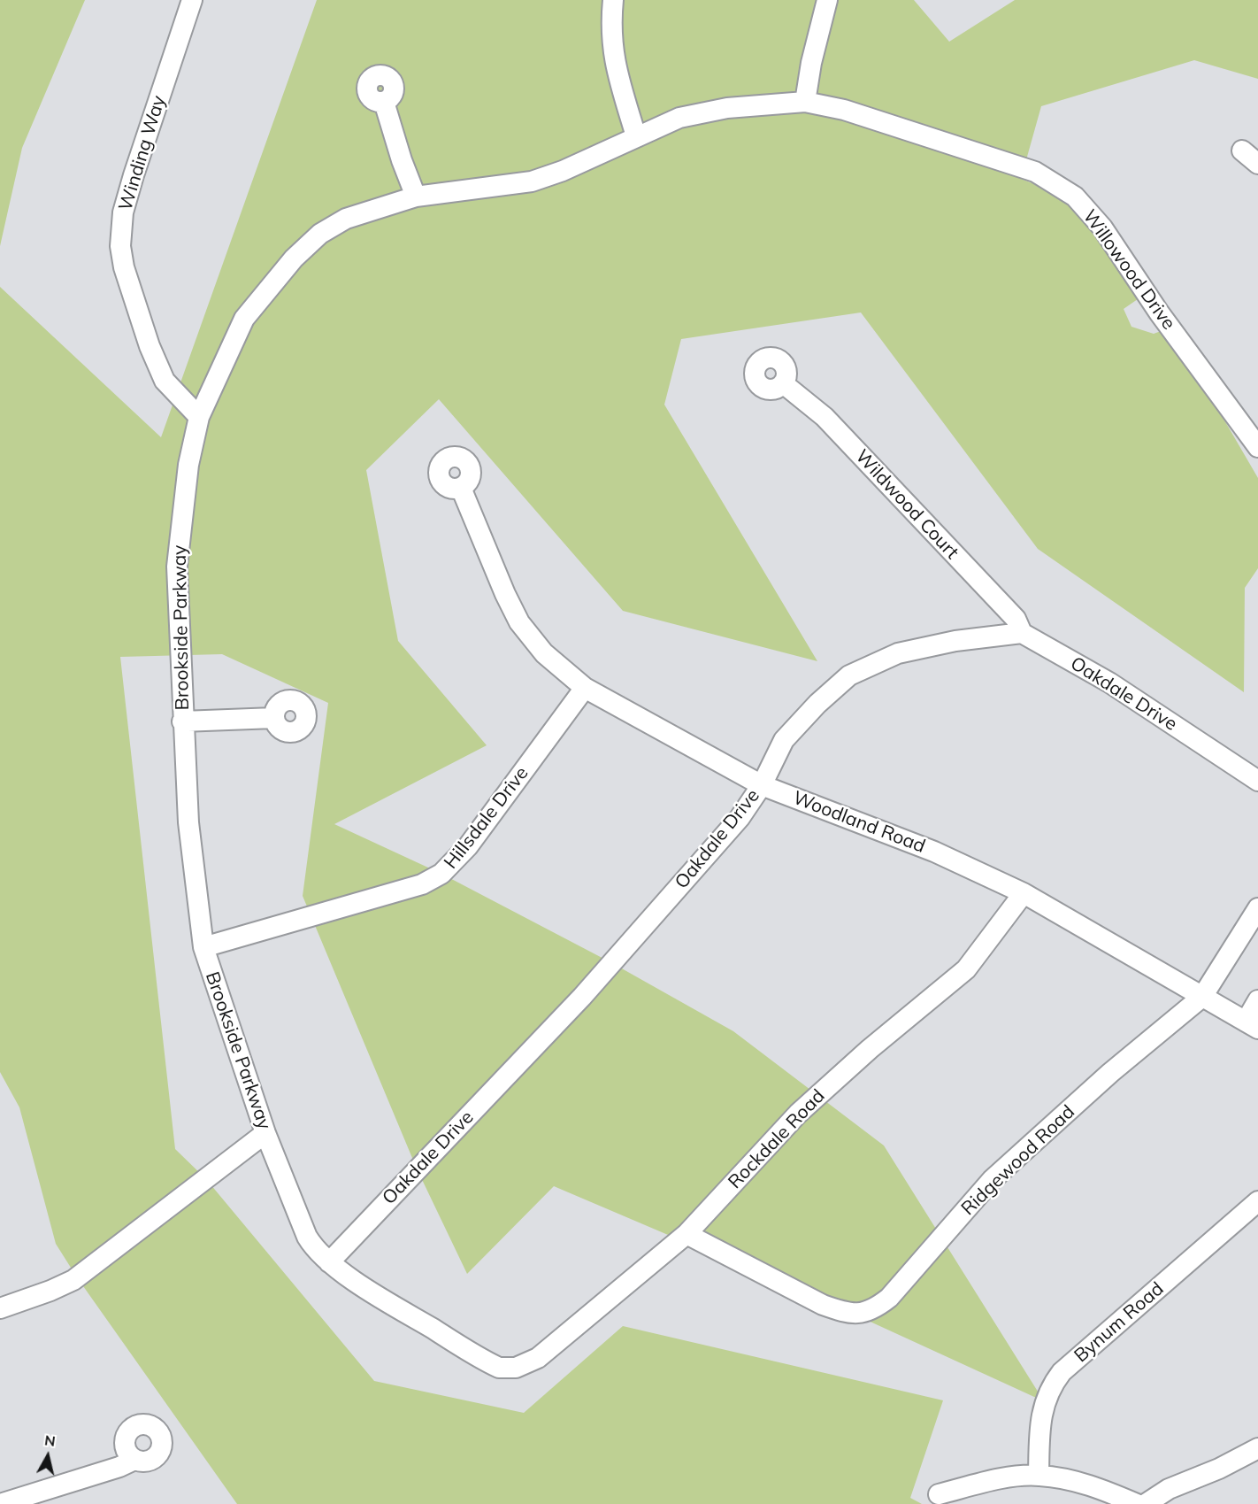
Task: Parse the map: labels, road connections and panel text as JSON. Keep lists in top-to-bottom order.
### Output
{
  "streets": {
    "street": [
      "Winding Way",
      "Willowood Drive",
      "Wildwood Court",
      "Brookside Parkway",
      "Oakdale Drive",
      "Hillsdale Drive",
      "Woodland Road",
      "Rockdale Road",
      "Ridgewood Road",
      "Bynum Road"
    ]
  },
  "crossings": [
    ["Winding Way", "Brookside Parkway"],
    ["Willowood Drive", "Brookside Parkway"],
    ["Wildwood Court", "Oakdale Drive"],
    ["Brookside Parkway", "Oakdale Drive"],
    ["Brookside Parkway", "Hillsdale Drive"],
    ["Brookside Parkway", "Rockdale Road"],
    ["Oakdale Drive", "Woodland Road"],
    ["Hillsdale Drive", "Woodland Road"],
    ["Woodland Road", "Rockdale Road"],
    ["Woodland Road", "Ridgewood Road"],
    ["Rockdale Road", "Ridgewood Road"]
  ],
  "north": "top"
}
